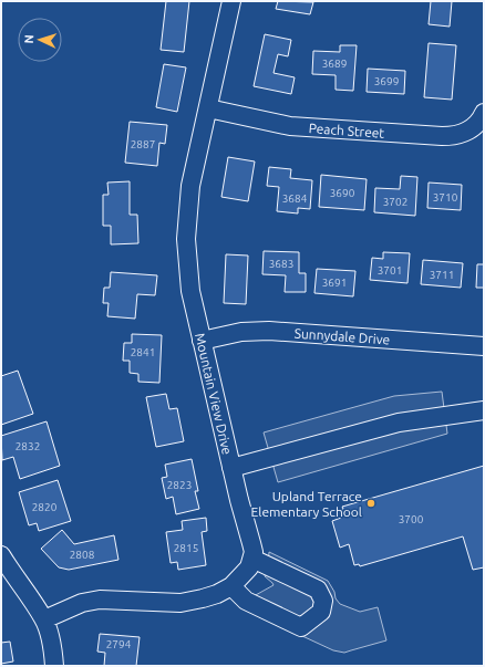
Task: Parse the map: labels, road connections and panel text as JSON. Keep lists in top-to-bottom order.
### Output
{
  "streets": {
    "street": ["Peach Street", "Sunnydale Drive", "Mountain View Drive"]
  },
  "crossings": [
    ["Peach Street", "Mountain View Drive"],
    ["Sunnydale Drive", "Mountain View Drive"]
  ],
  "places": ["Upland Terrace Elementary School"],
  "house_numbers": [
    "3689",
    "3699",
    "2887",
    "3690",
    "3710",
    "3684",
    "3702",
    "3683",
    "3701",
    "3711",
    "3691",
    "2841",
    "2832",
    "2823",
    "2820",
    "3700",
    "2815",
    "2808",
    "2794"
  ],
  "north": "left"
}
